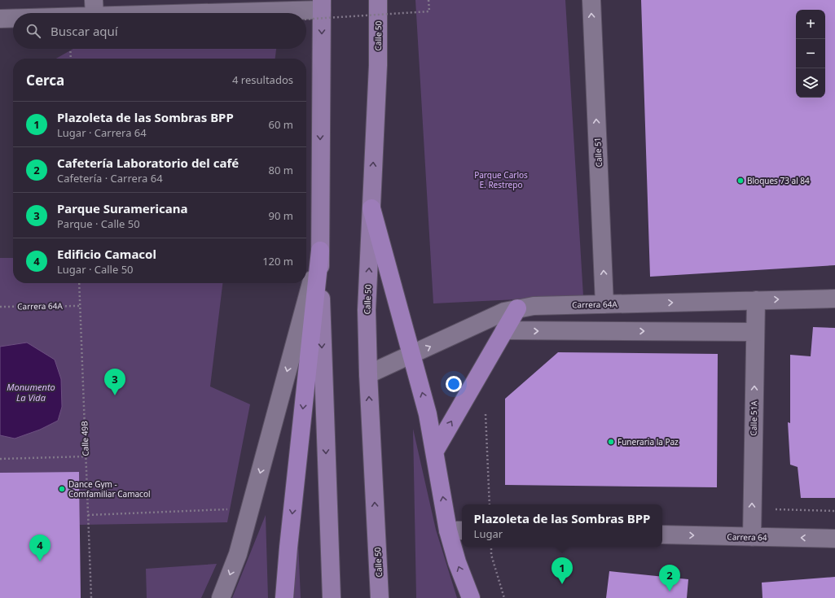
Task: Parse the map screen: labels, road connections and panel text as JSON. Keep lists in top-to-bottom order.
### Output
{
  "streets": {
    "main road": ["Calle 50"],
    "street": [
      "Calle 51",
      "Carrera 64A",
      "Calle 51A",
      "Carrera 64"
    ],
    "path": ["Calle 49B"]
  },
  "crossings": [
    ["Calle 50", "Carrera 64A"],
    ["Calle 51", "Carrera 64A"],
    ["Carrera 64A", "Calle 51A"],
    ["Carrera 64A", "Calle 49B"],
    ["Calle 51A", "Carrera 64"]
  ],
  "one_way": ["Calle 51", "Calle 51A"],
  "water": ["Monumento La Vida"],
  "parks": ["Parque Carlos E. Restrepo"],
  "places": ["Bloques 73 al 84", "Funeraria la Paz", "Dance Gym - Comfamiliar Camacol"],
  "page": {
    "map_buttons": ["+", "−"],
    "search": "Buscar aquí",
    "heading": ["Cerca", "4 resultados"],
    "list": [
      {
        "mark": "1",
        "name": "Plazoleta de las Sombras BPP",
        "note": "Lugar · Carrera 64",
        "value": "60 m"
      },
      {
        "mark": "2",
        "name": "Cafetería Laboratorio del café",
        "note": "Cafetería · Carrera 64",
        "value": "80 m"
      },
      {
        "mark": "3",
        "name": "Parque Suramericana",
        "note": "Parque · Calle 50",
        "value": "90 m"
      },
      {
        "mark": "4",
        "name": "Edificio Camacol",
        "note": "Lugar · Calle 50",
        "value": "120 m"
      }
    ],
    "pins": [
      "3",
      "4",
      "1",
      "2"
    ],
    "popup": ["Plazoleta de las Sombras BPP", "Lugar"]
  }
}
